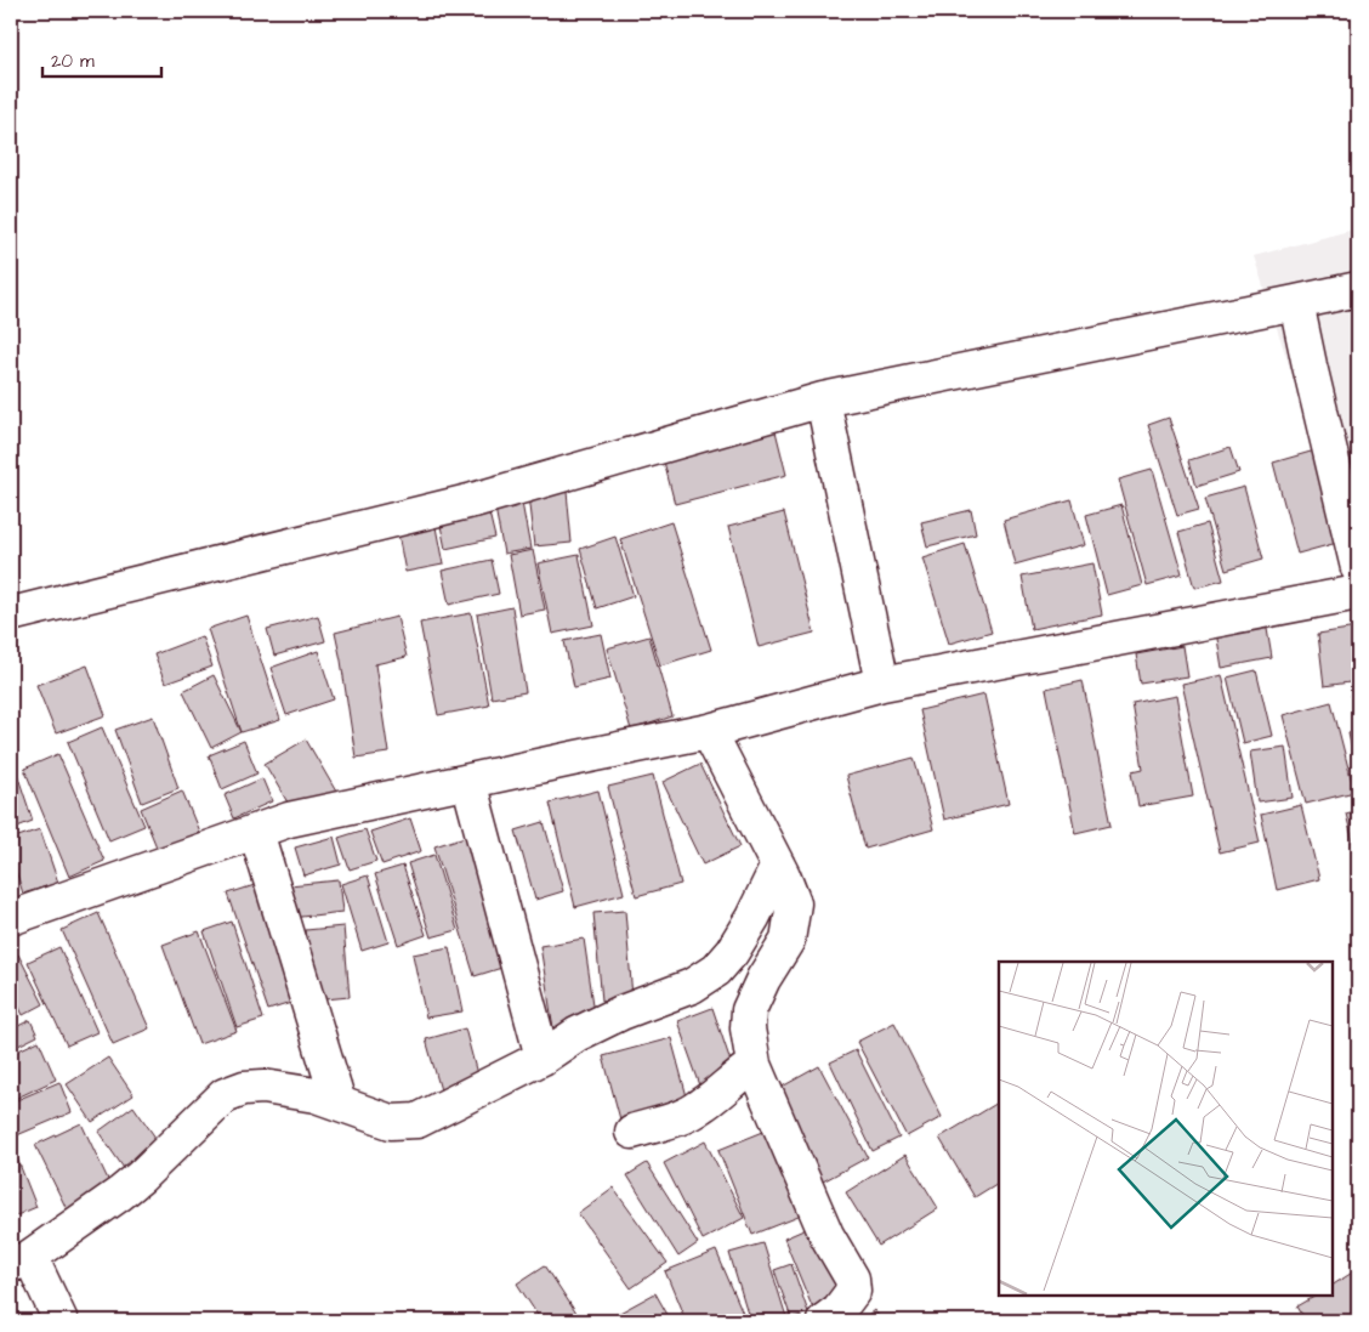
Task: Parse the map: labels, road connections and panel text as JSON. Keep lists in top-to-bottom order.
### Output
{
  "scale_bar": "20 m"
}
